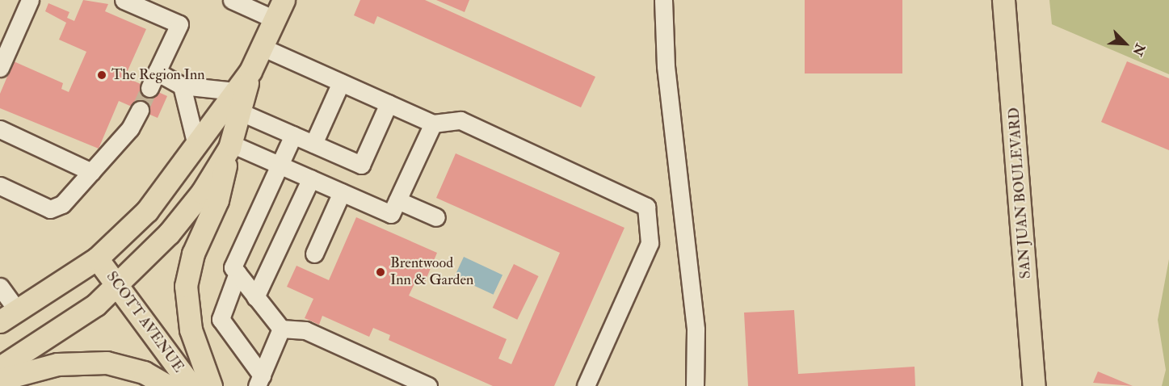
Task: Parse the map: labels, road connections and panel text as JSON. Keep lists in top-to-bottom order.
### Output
{
  "streets": {
    "main road": ["SAN JUAN BOULEVARD", "SCOTT AVENUE"]
  },
  "places": ["The Region Inn", "Brentwood Inn & Garden"],
  "north": "bottom right"
}
